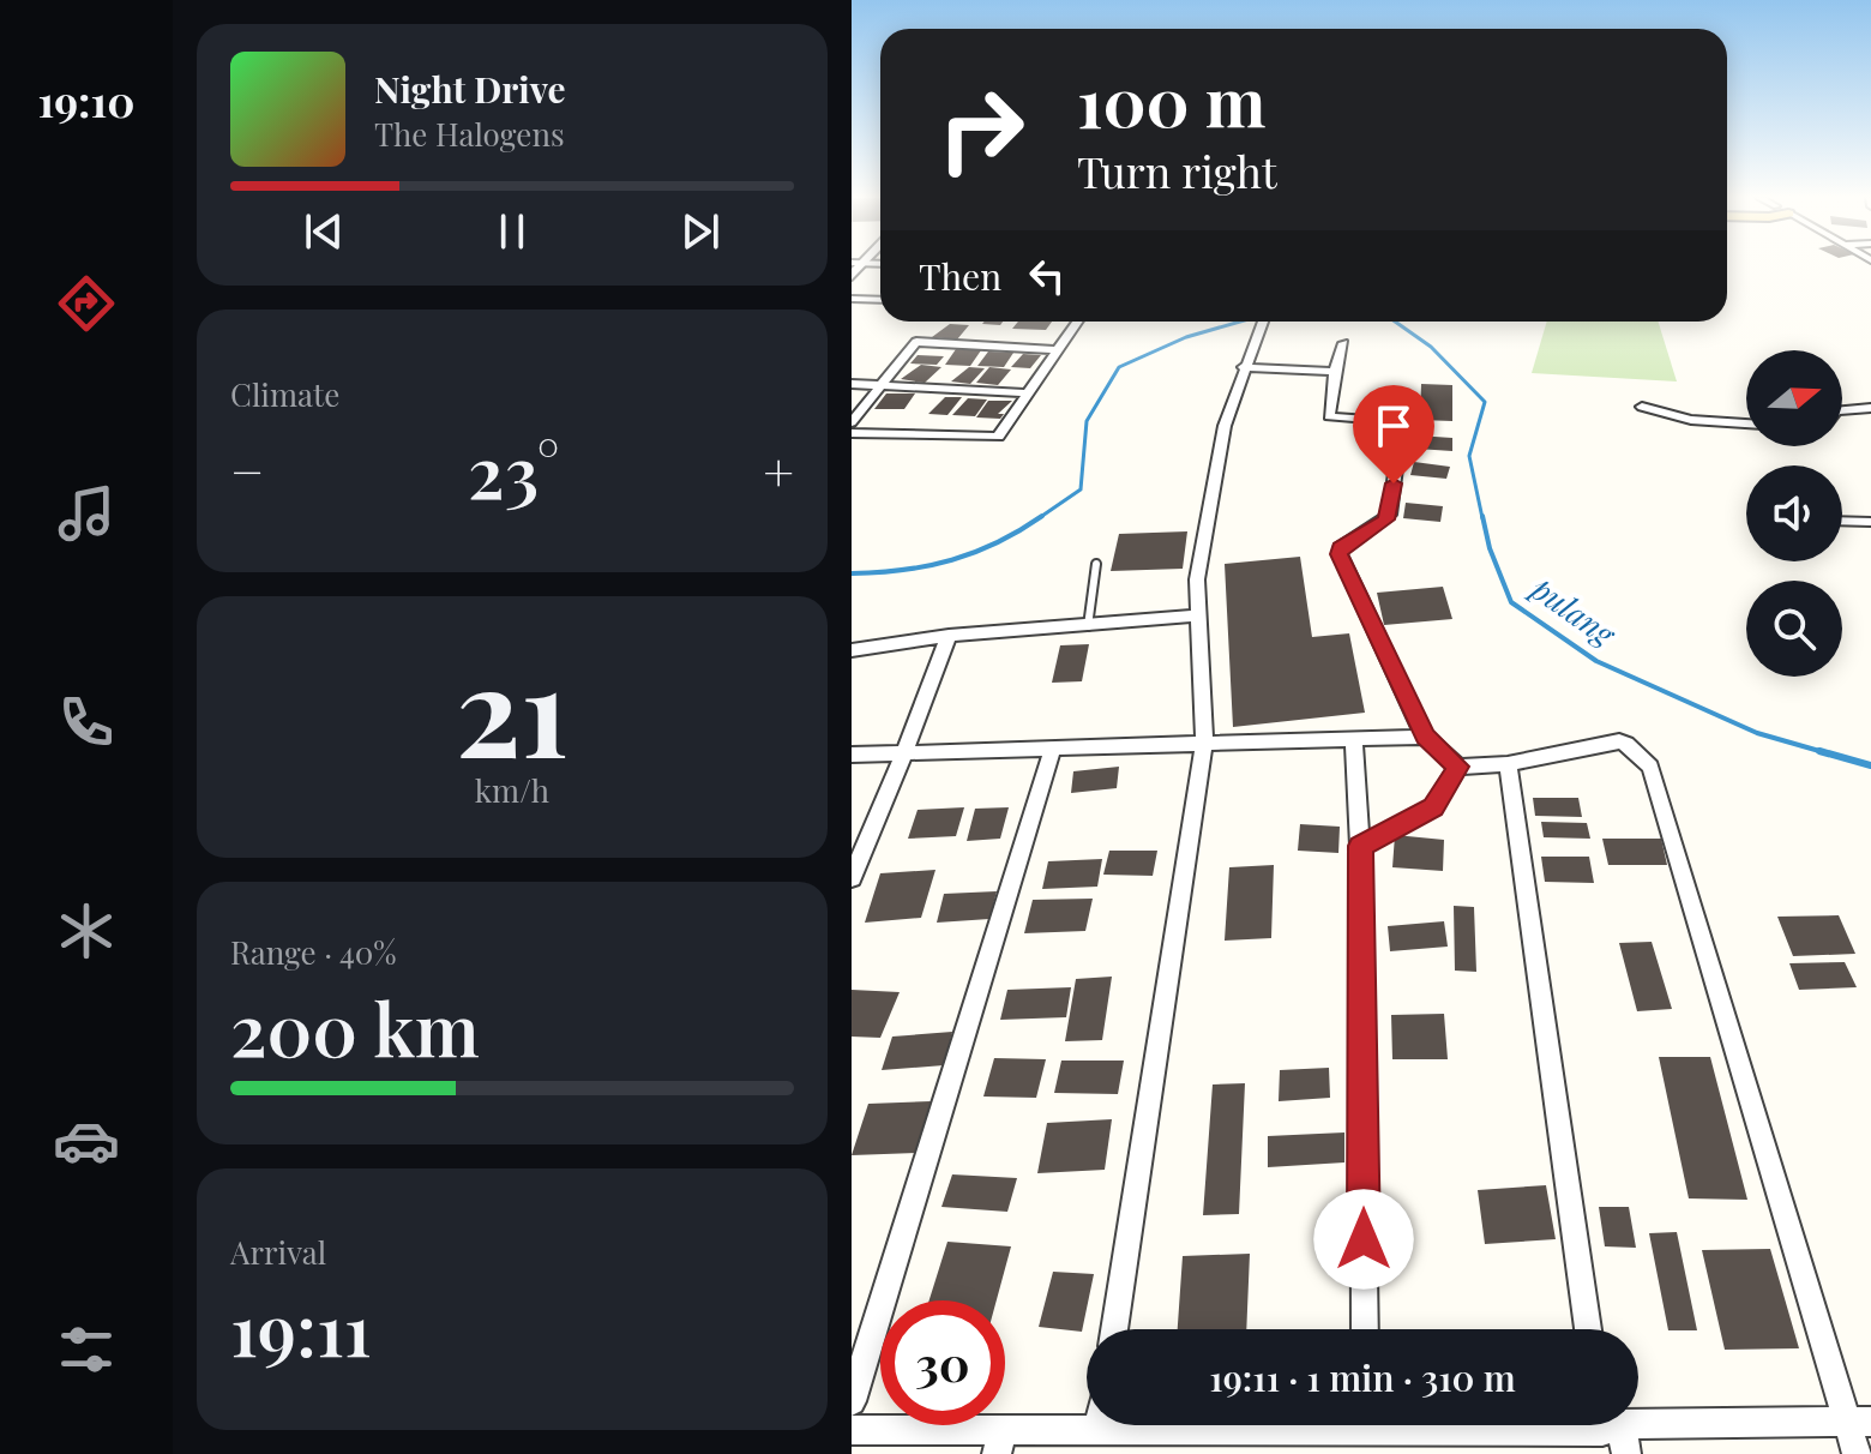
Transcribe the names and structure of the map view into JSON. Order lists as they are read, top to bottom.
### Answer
{
  "water": ["pulang"],
  "north": "right",
  "page": {
    "tabs": "19:10",
    "turn": ["100 m", "Turn right"],
    "song": ["Night Drive", "The Halogens"],
    "then": "Then",
    "tile": [
      "Climate",
      ["21", "km/h"],
      ["Range · 40%", "200 km"],
      ["Arrival", "19:11"]
    ],
    "heat": ["−", "23°", "+"],
    "limit": "30",
    "trip": "19:11 · 1 min · 310 m"
  }
}
